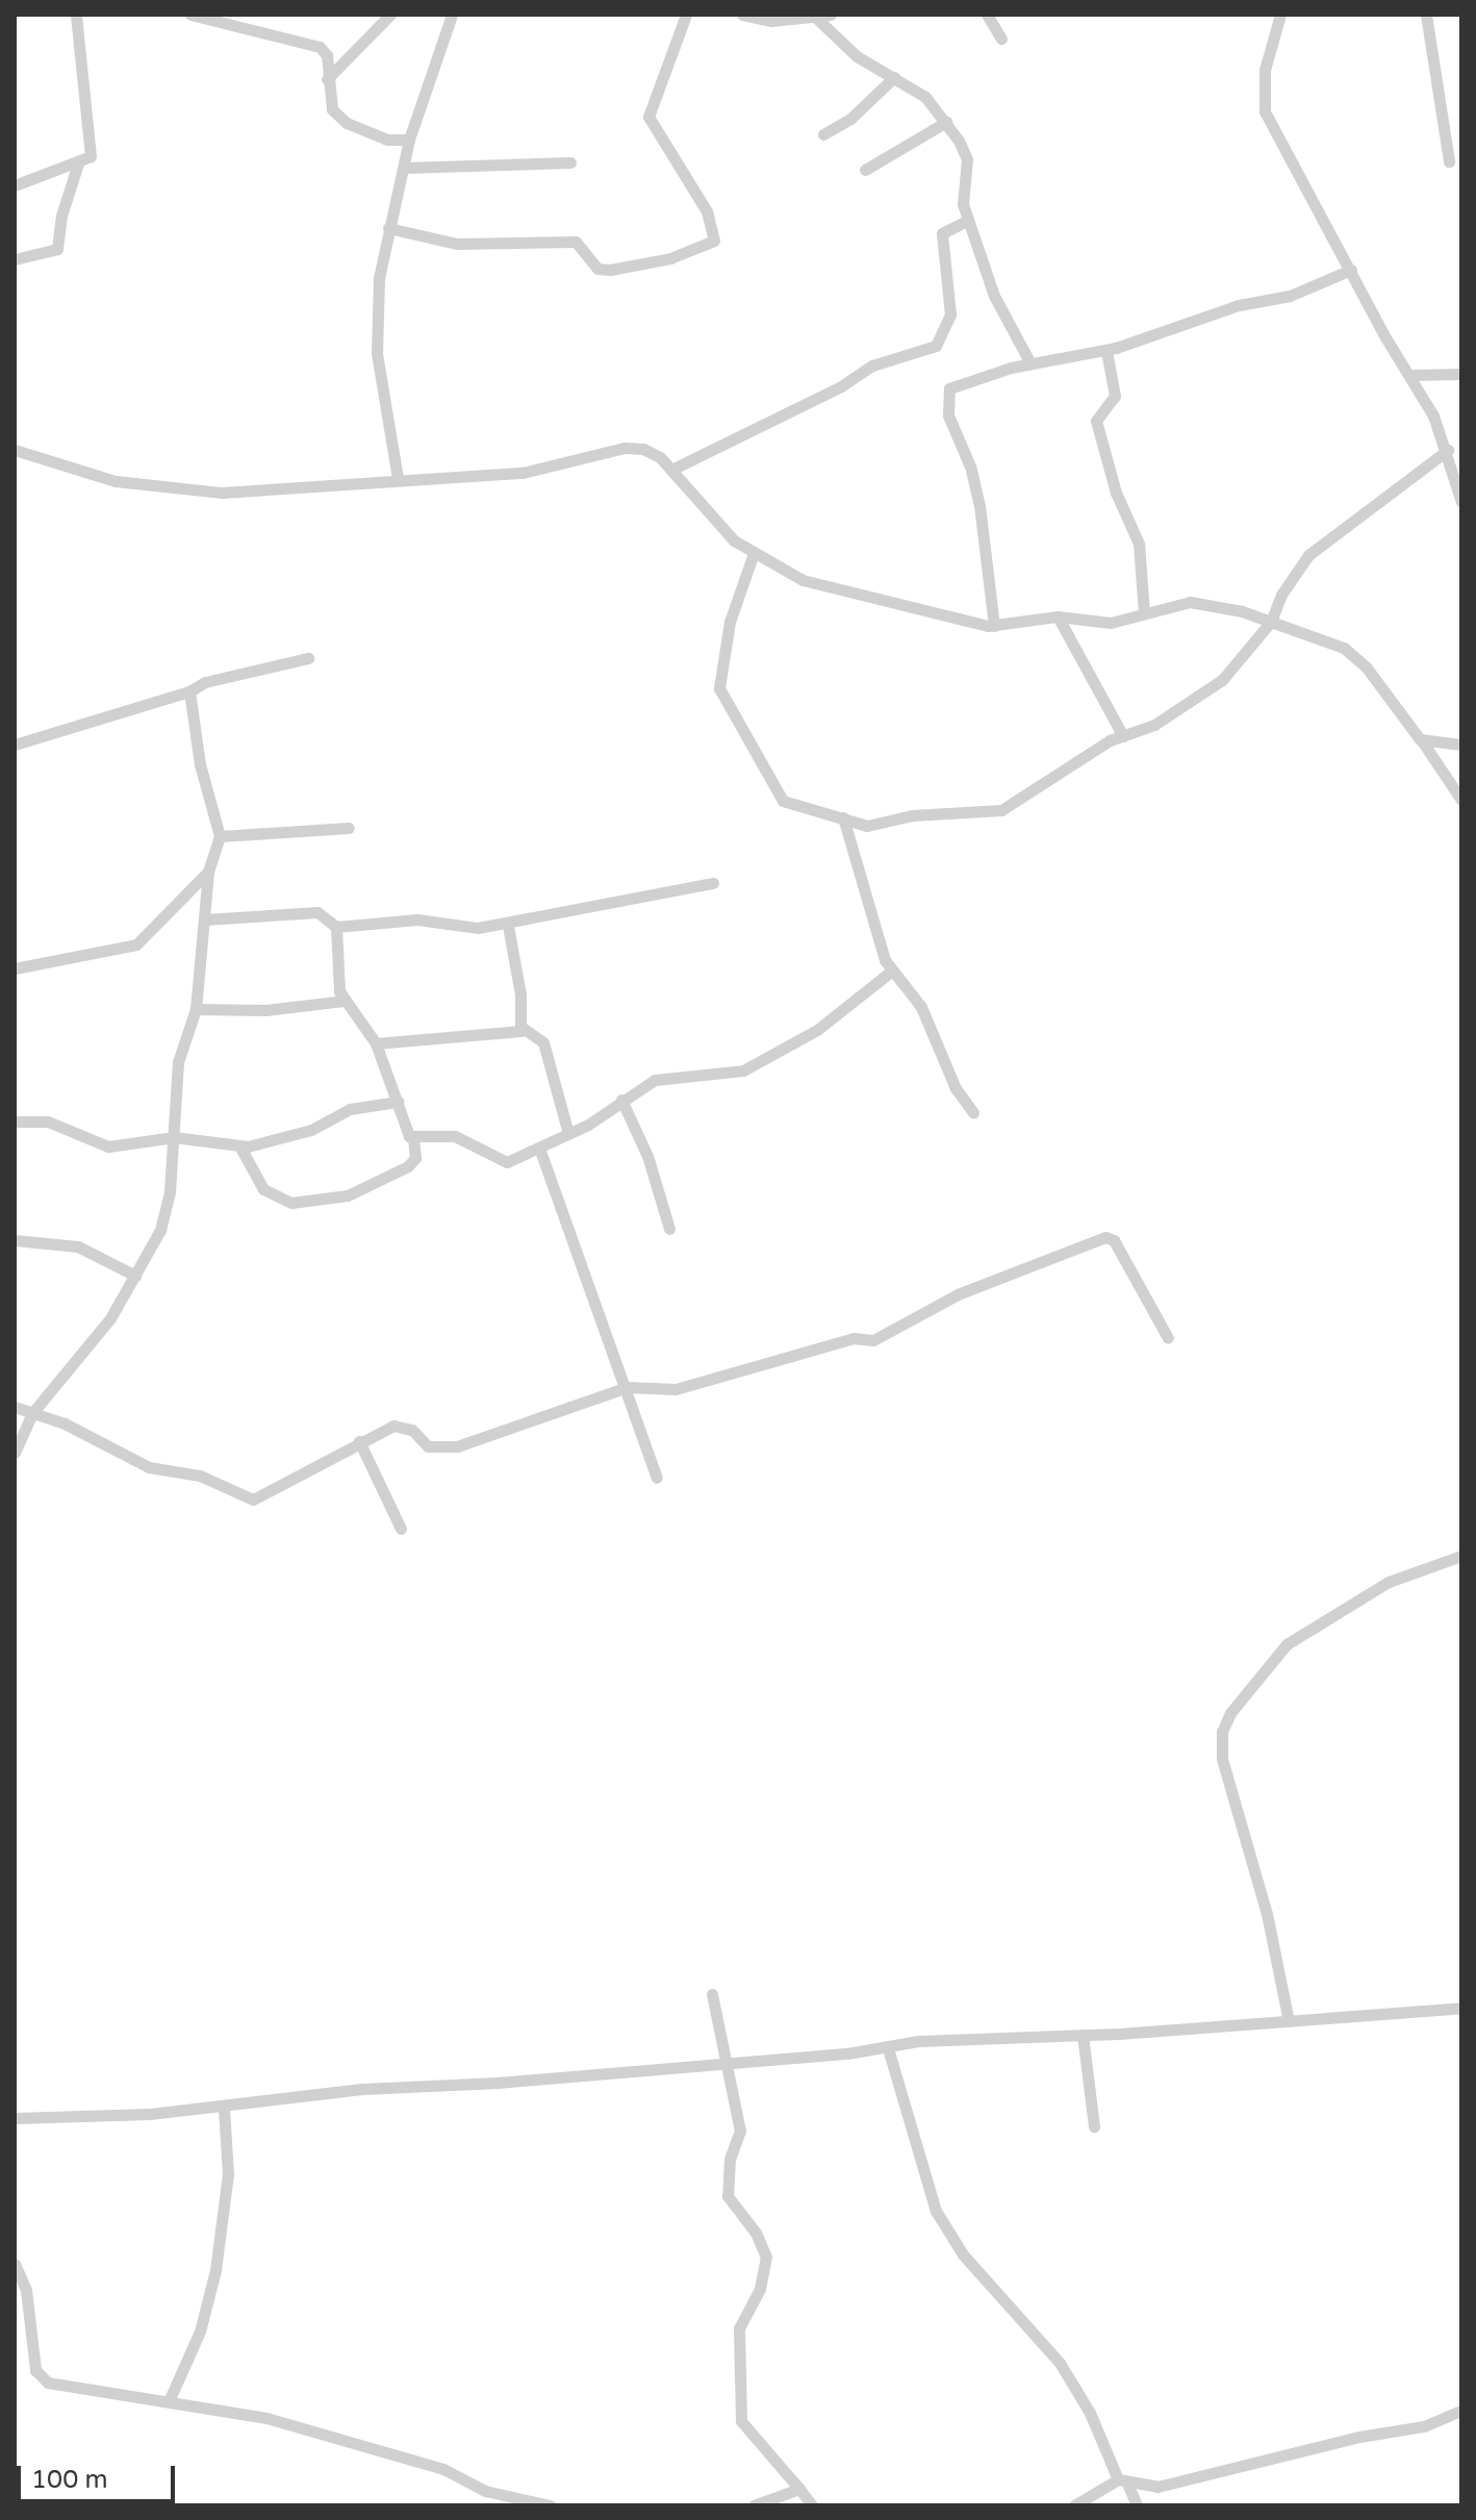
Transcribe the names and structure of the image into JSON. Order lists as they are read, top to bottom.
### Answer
{
  "scale_bar": "100 m"
}
